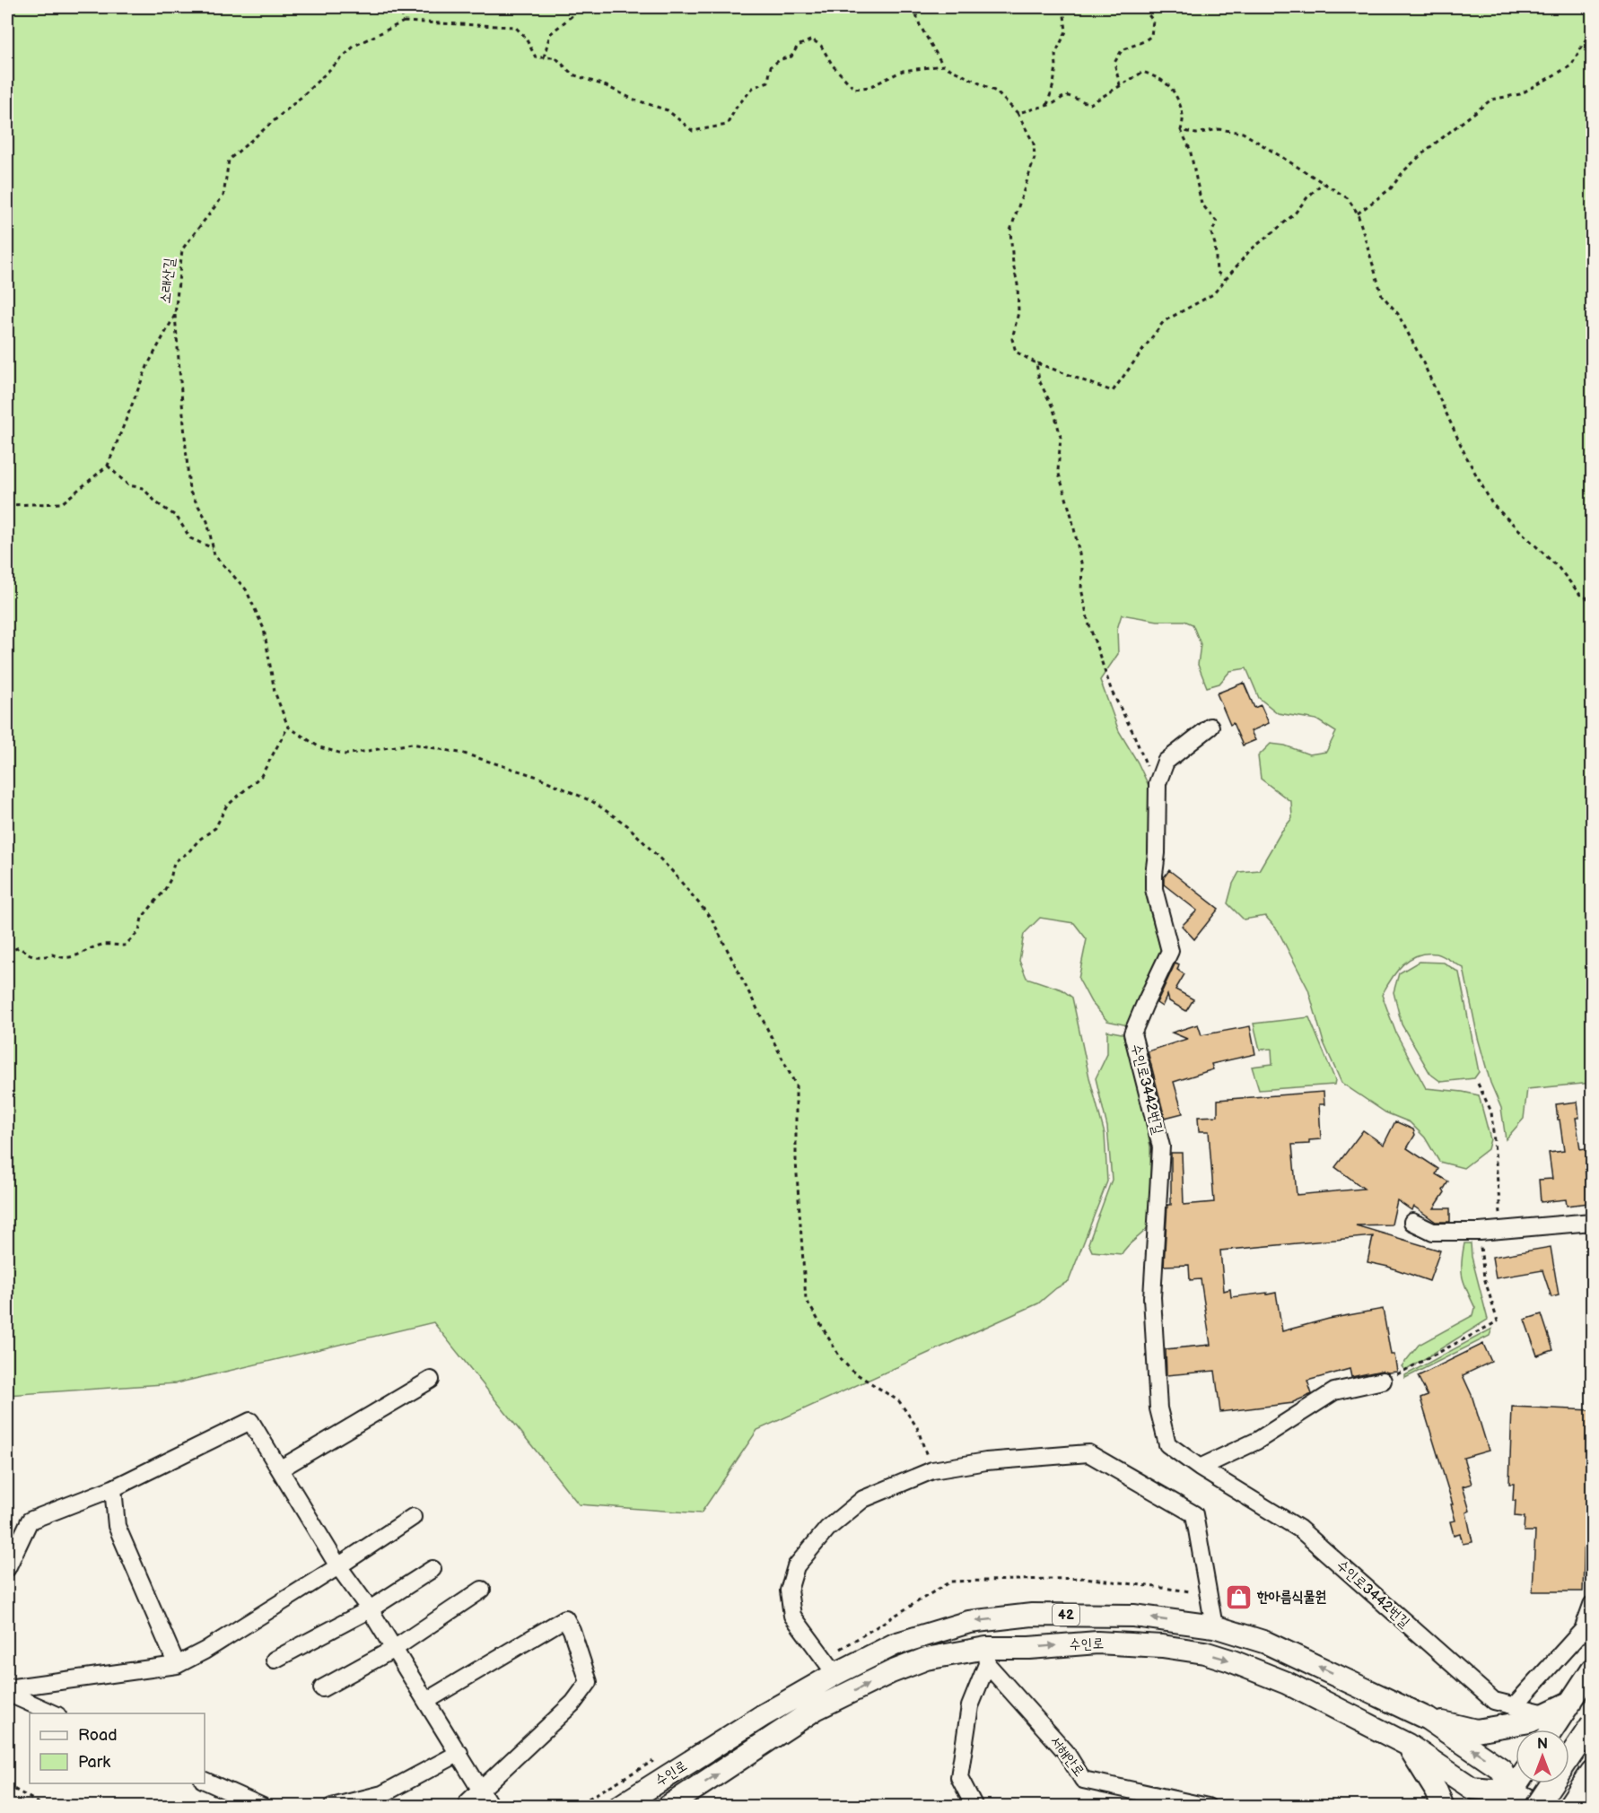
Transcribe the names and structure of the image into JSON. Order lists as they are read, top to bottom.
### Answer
{
  "streets": {
    "main road": ["42", "수인로"],
    "street": ["수인로3442번길", "서해안로"],
    "path": ["소래산길"]
  },
  "crossings": [
    ["수인로", "서해안로"]
  ],
  "places": {
    "shop": ["한아름식물원"]
  },
  "legend": ["Road", "Park"],
  "north": "top"
}
